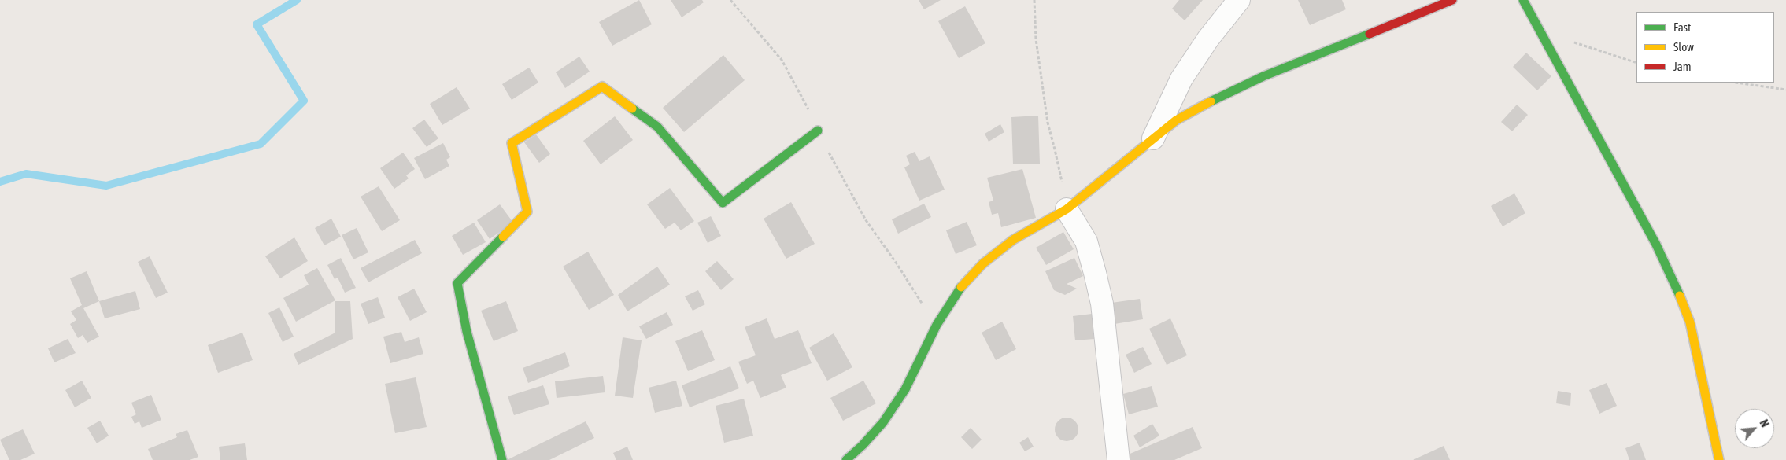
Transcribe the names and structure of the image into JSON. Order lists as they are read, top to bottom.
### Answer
{
  "legend": ["Fast", "Slow", "Jam"],
  "north": "top right"
}
